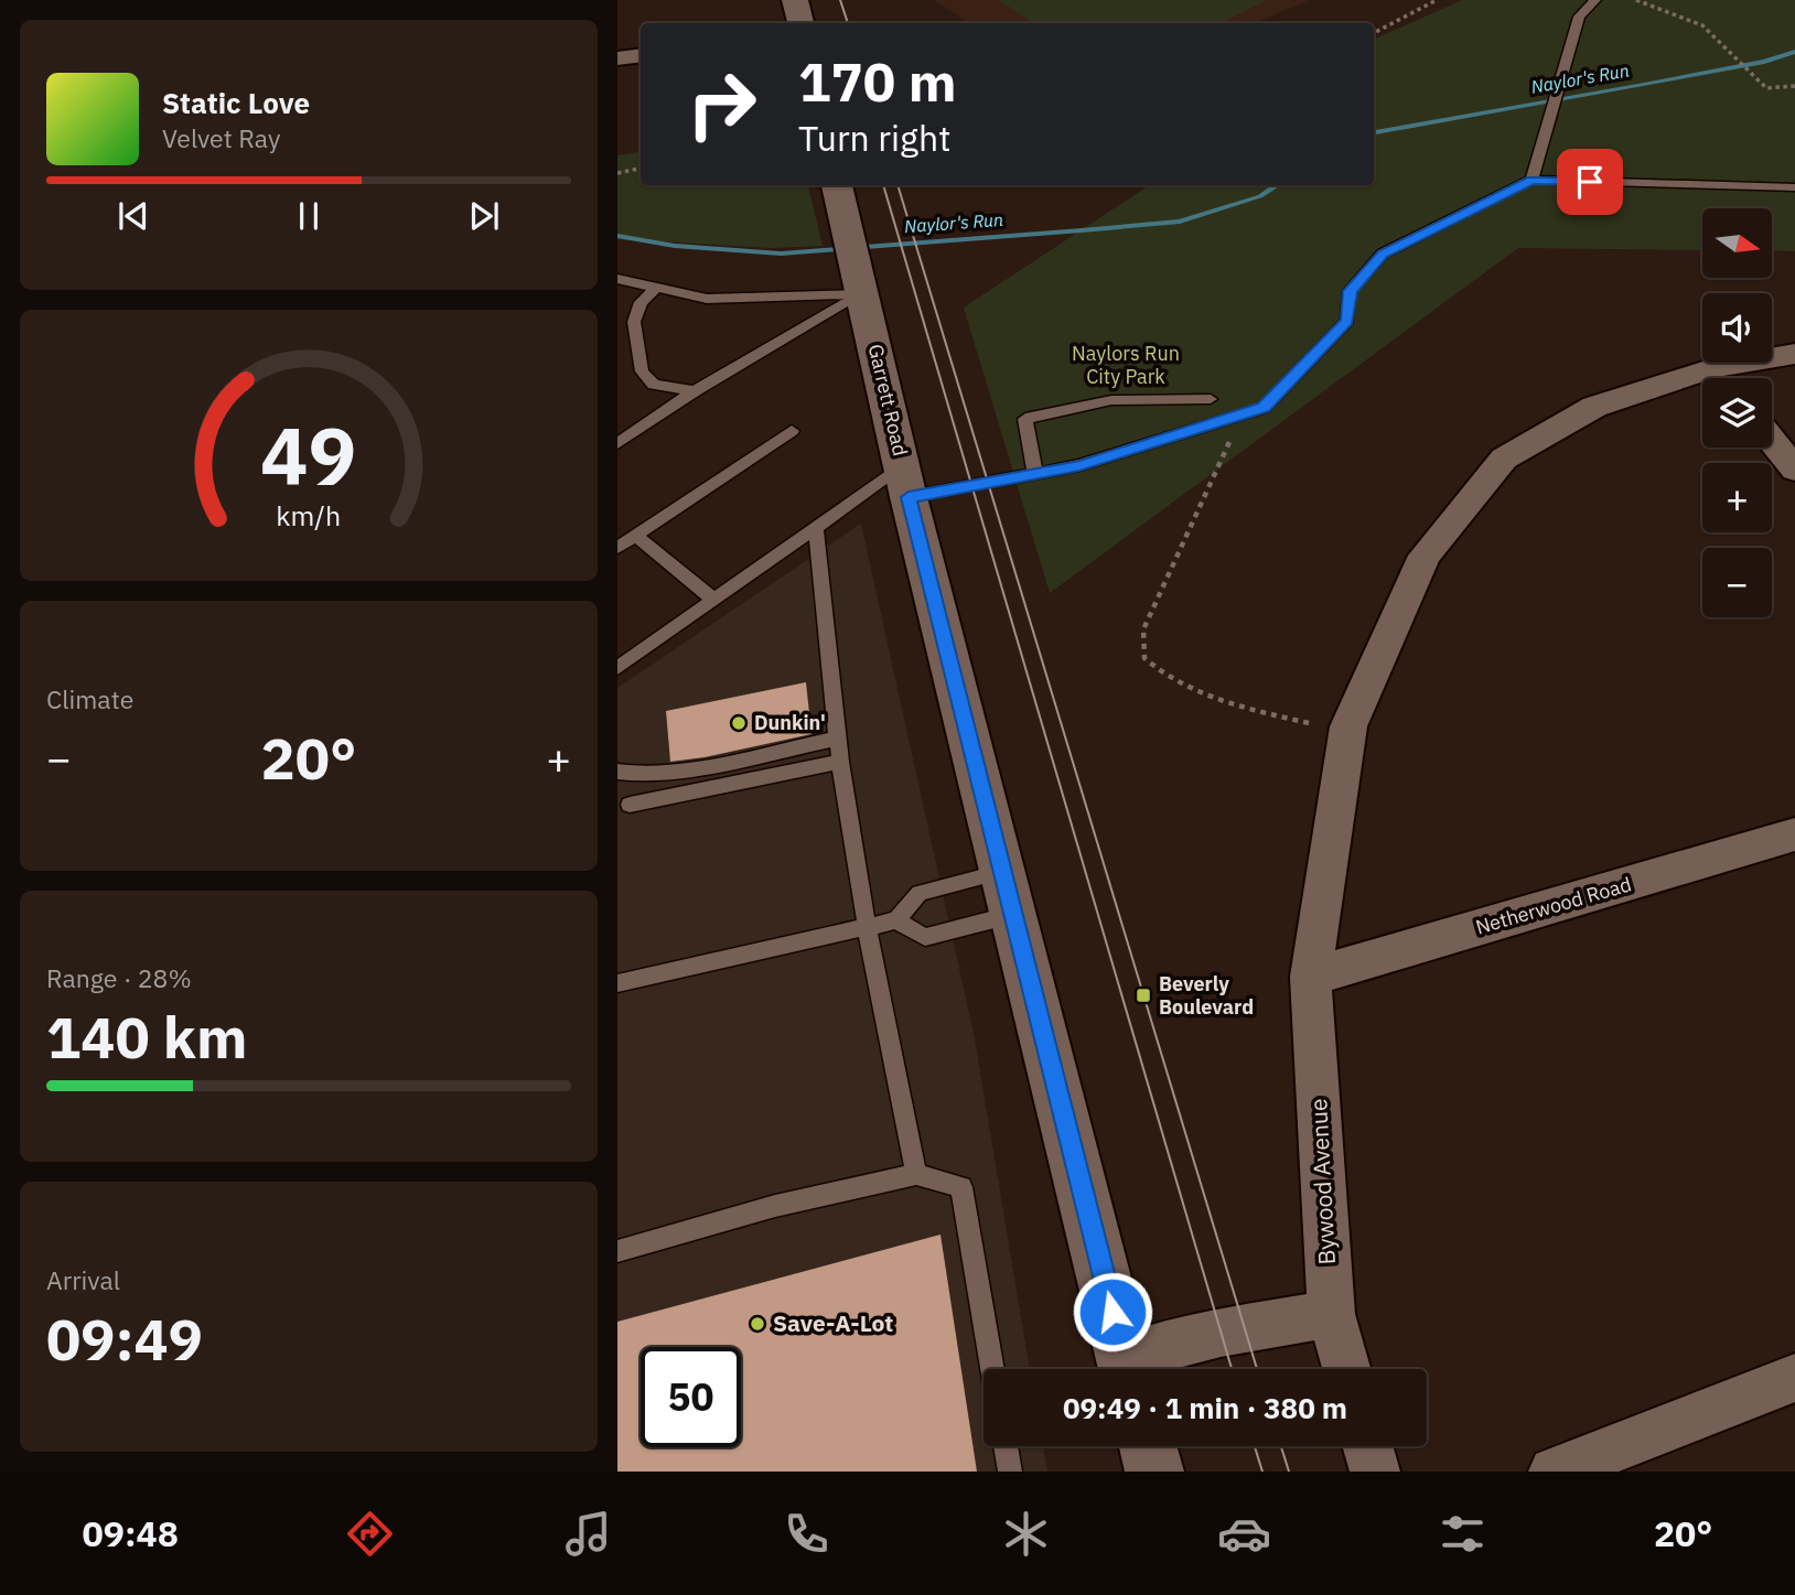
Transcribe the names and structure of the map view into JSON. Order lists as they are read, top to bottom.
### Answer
{
  "streets": {
    "main road": ["Garrett Road"],
    "street": ["Netherwood Road", "Bywood Avenue"]
  },
  "crossings": [
    ["Netherwood Road", "Bywood Avenue"]
  ],
  "water": ["Naylor's Run"],
  "parks": ["Naylors Run City Park"],
  "places": {
    "other": ["Dunkin'", "Save-A-Lot"],
    "transit": ["Beverly Boulevard"]
  },
  "north": "right",
  "page": {
    "turn": ["170 m", "Turn right"],
    "song": ["Static Love", "Velvet Ray"],
    "map_buttons": ["+", "−"],
    "tile": [
      "Climate",
      ["Range · 28%", "140 km"],
      ["Arrival", "09:49"]
    ],
    "heat": ["−", "20°", "+"],
    "limit": "50",
    "trip": "09:49 · 1 min · 380 m",
    "tabs": ["09:48", "20°"],
    "gauge": ["49", "km/h"]
  }
}
